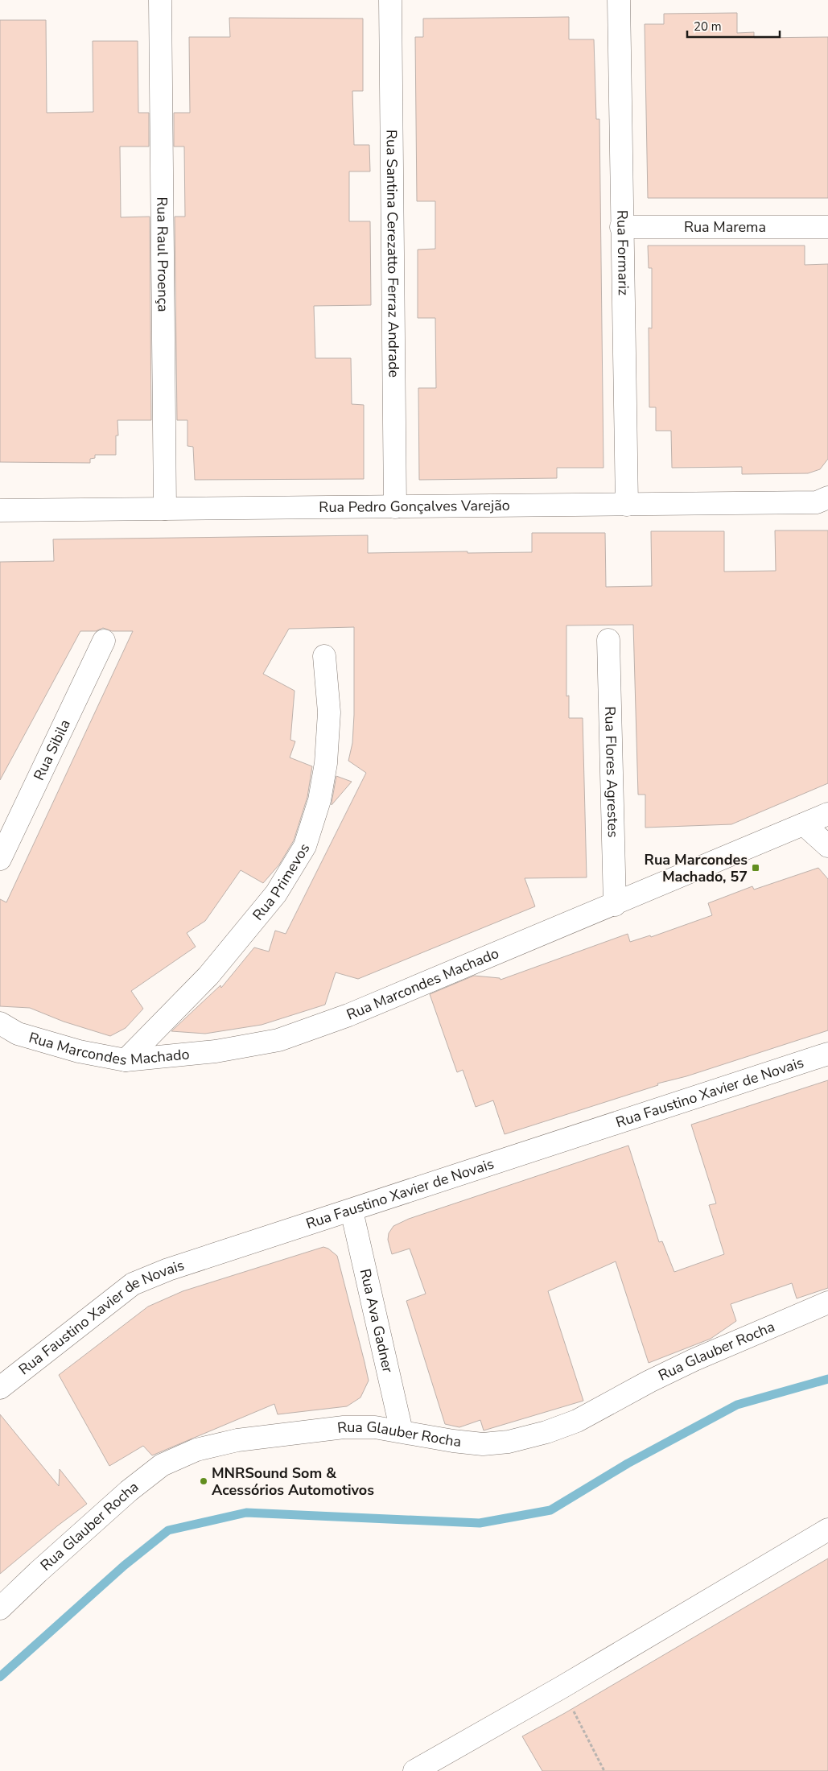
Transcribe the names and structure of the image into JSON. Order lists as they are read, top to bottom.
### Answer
{
  "streets": {
    "street": [
      "Rua Marema",
      "Rua Formariz",
      "Rua Santina Cerezatto Ferraz Andrade",
      "Rua Raul Proença",
      "Rua Pedro Gonçalves Varejão",
      "Rua Sibila",
      "Rua Flores Agrestes",
      "Rua Primevos",
      "Rua Marcondes Machado",
      "Rua Faustino Xavier de Novais",
      "Rua Ava Gadner",
      "Rua Glauber Rocha"
    ]
  },
  "crossings": [
    ["Rua Marema", "Rua Formariz"],
    ["Rua Formariz", "Rua Pedro Gonçalves Varejão"],
    ["Rua Santina Cerezatto Ferraz Andrade", "Rua Pedro Gonçalves Varejão"],
    ["Rua Raul Proença", "Rua Pedro Gonçalves Varejão"],
    ["Rua Flores Agrestes", "Rua Marcondes Machado"],
    ["Rua Primevos", "Rua Marcondes Machado"],
    ["Rua Faustino Xavier de Novais", "Rua Ava Gadner"],
    ["Rua Ava Gadner", "Rua Glauber Rocha"]
  ],
  "places": {
    "transit": ["Rua Marcondes Machado, 57"],
    "other": ["MNRSound Som & Acessórios Automotivos"]
  },
  "scale_bar": "20 m"
}
